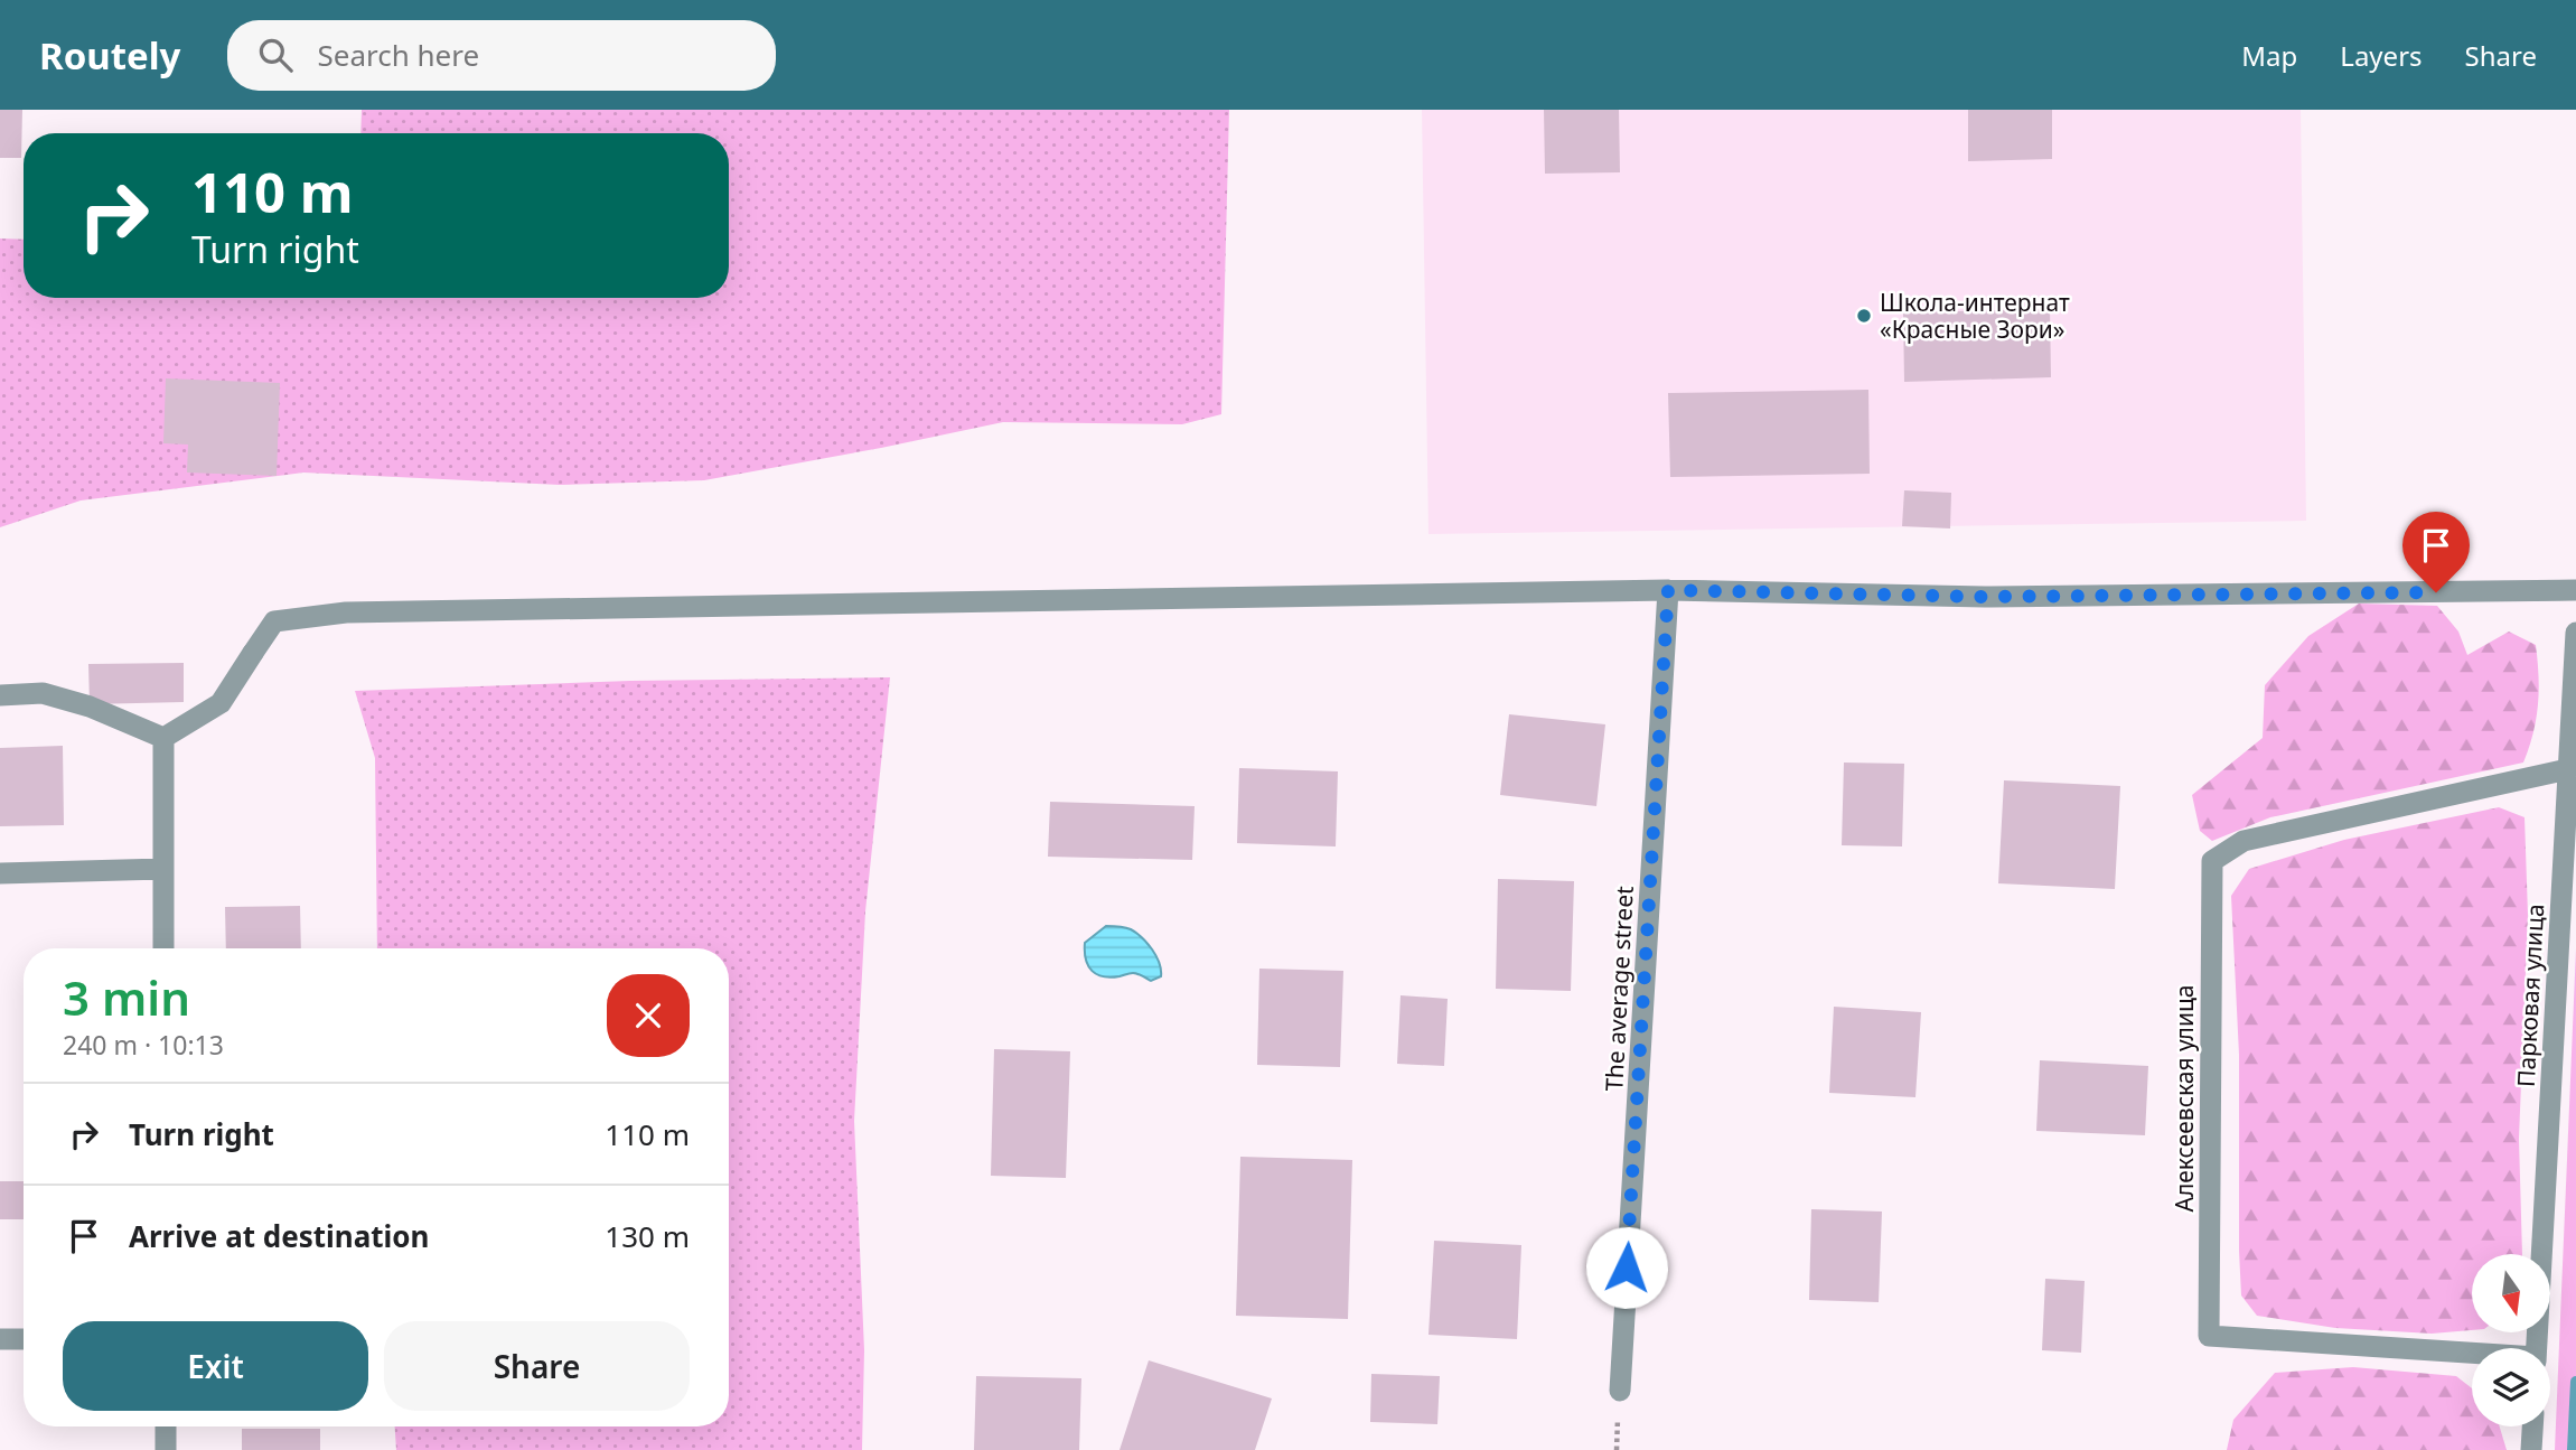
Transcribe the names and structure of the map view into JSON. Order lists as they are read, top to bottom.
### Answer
{
  "streets": {
    "street": ["The average street", "Парковая улица", "Алексеевская улица"]
  },
  "crossings": [
    ["Парковая улица", "Алексеевская улица"]
  ],
  "places": ["Школа-интернат «Красные Зори»"],
  "north": "bottom",
  "page": {
    "header": "Routely",
    "search": "Search here",
    "nav": ["Map", "Layers", "Share"],
    "turn": ["110 m", "Turn right"],
    "heading": ["3 min", "240 m · 10:13"],
    "list": [
      {
        "name": "Turn right",
        "value": "110 m"
      },
      {
        "name": "Arrive at destination",
        "value": "130 m"
      }
    ],
    "buttons": ["Exit", "Share"]
  }
}
